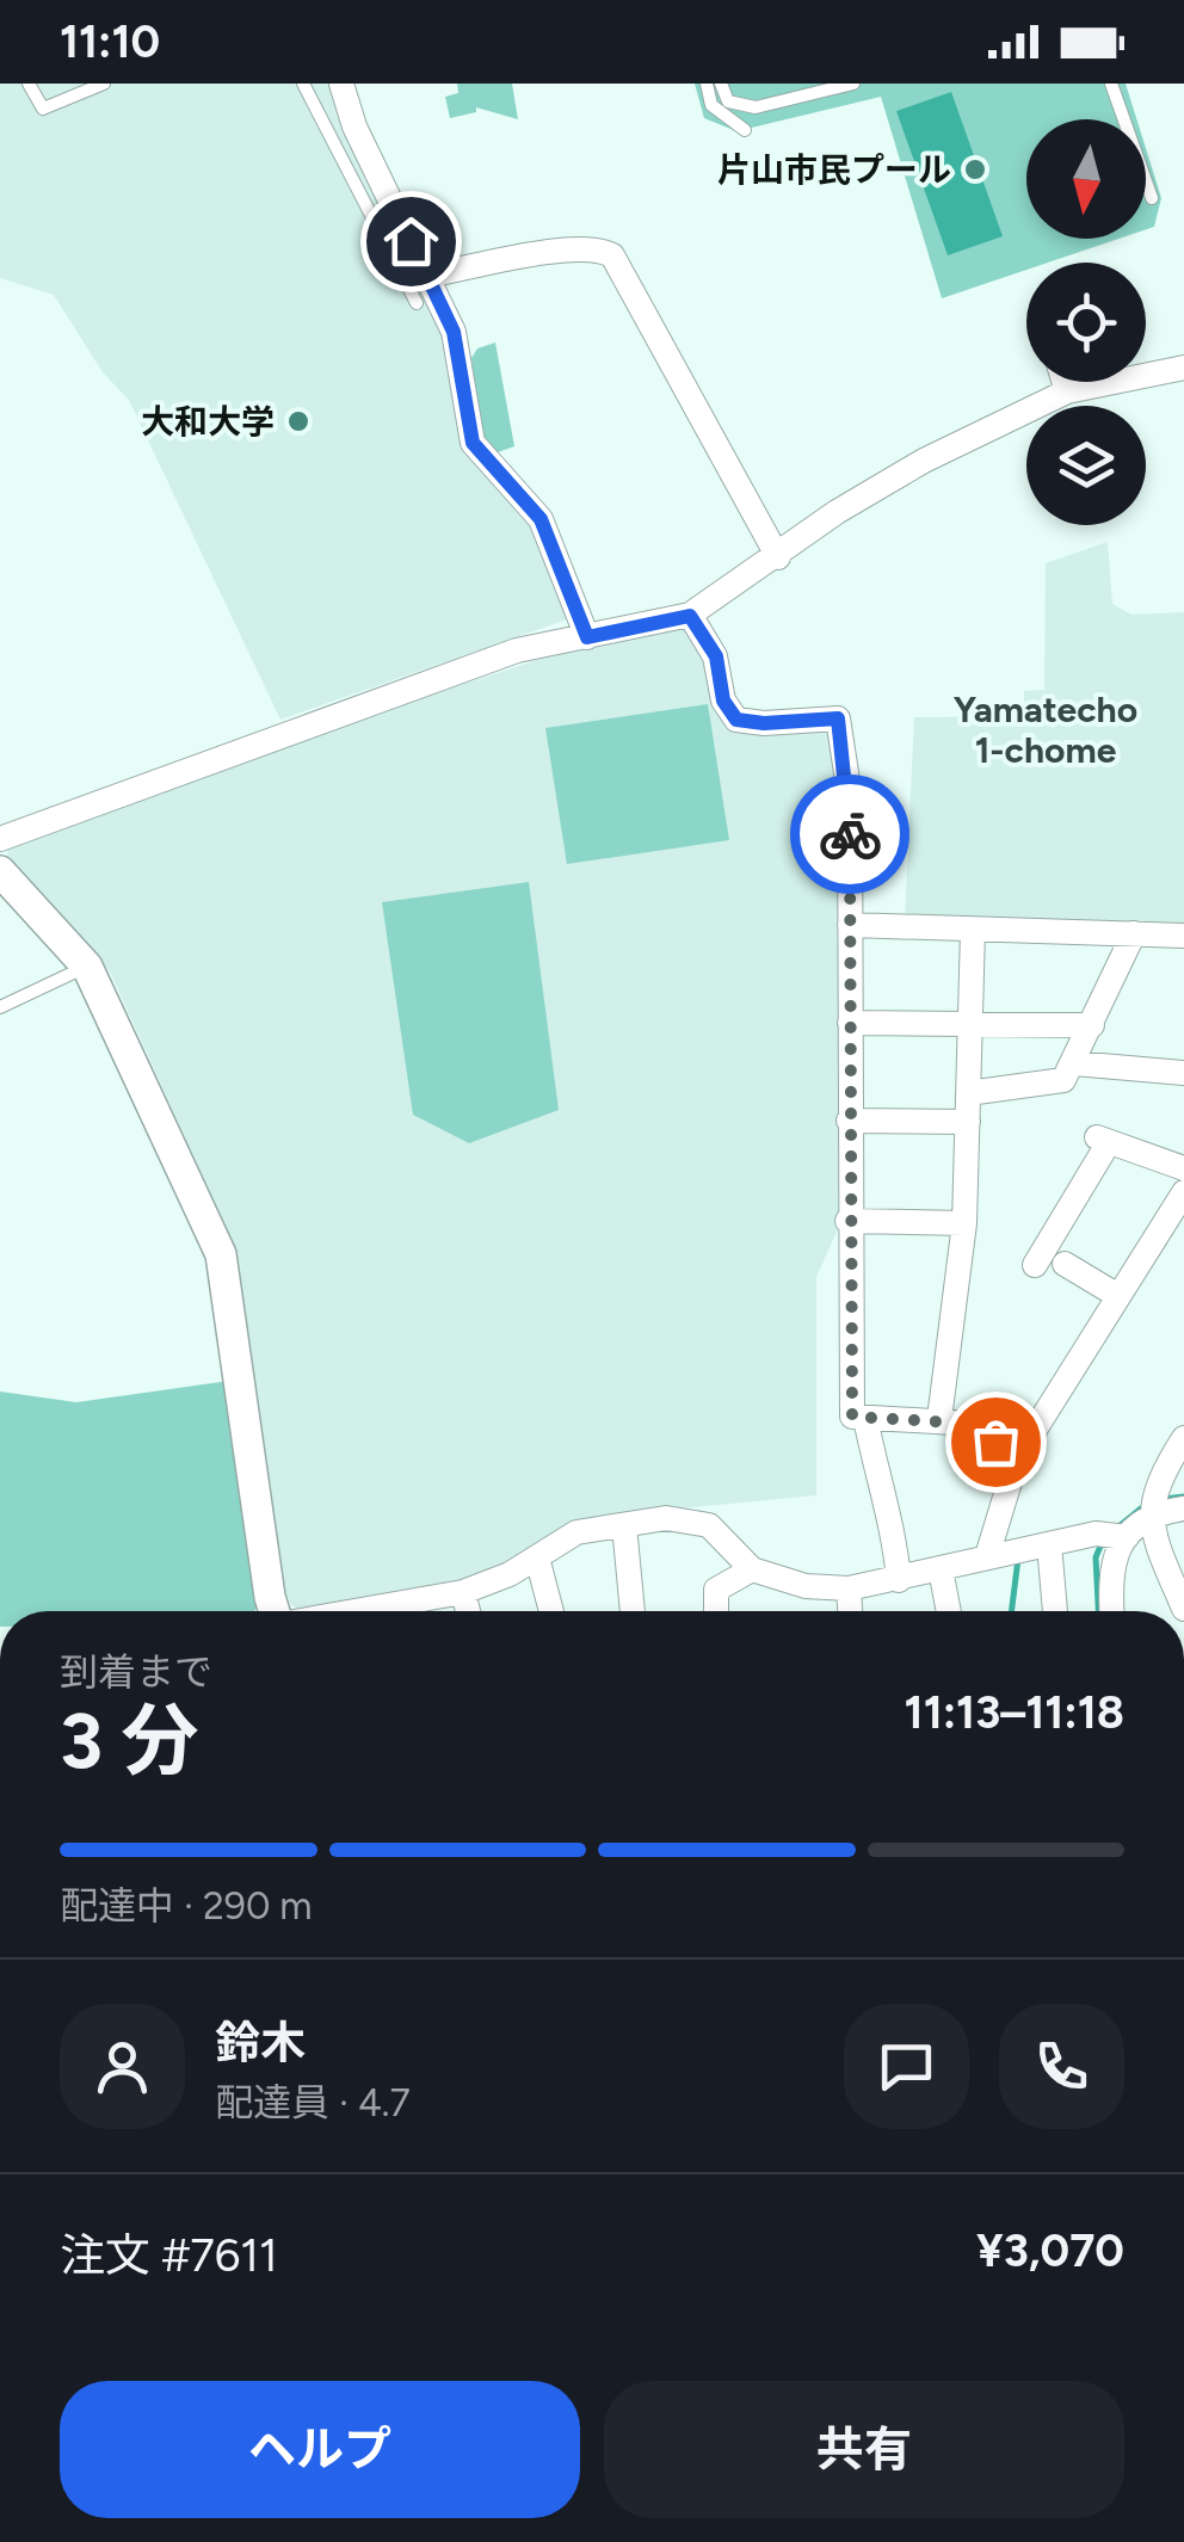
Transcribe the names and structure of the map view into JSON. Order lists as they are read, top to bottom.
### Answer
{
  "districts": ["Yamatecho 1-chome"],
  "places": ["片山市民プール", "大和大学"],
  "north": "bottom",
  "page": {
    "status": "11:10",
    "heading": ["3 分", "到着まで", "11:13–11:18"],
    "panel": [
      "鈴木",
      "配達員 · 4.7",
      "注文 #7611",
      "¥3,070"
    ],
    "bar": "配達中 · 290 m",
    "buttons": ["ヘルプ", "共有"]
  }
}
